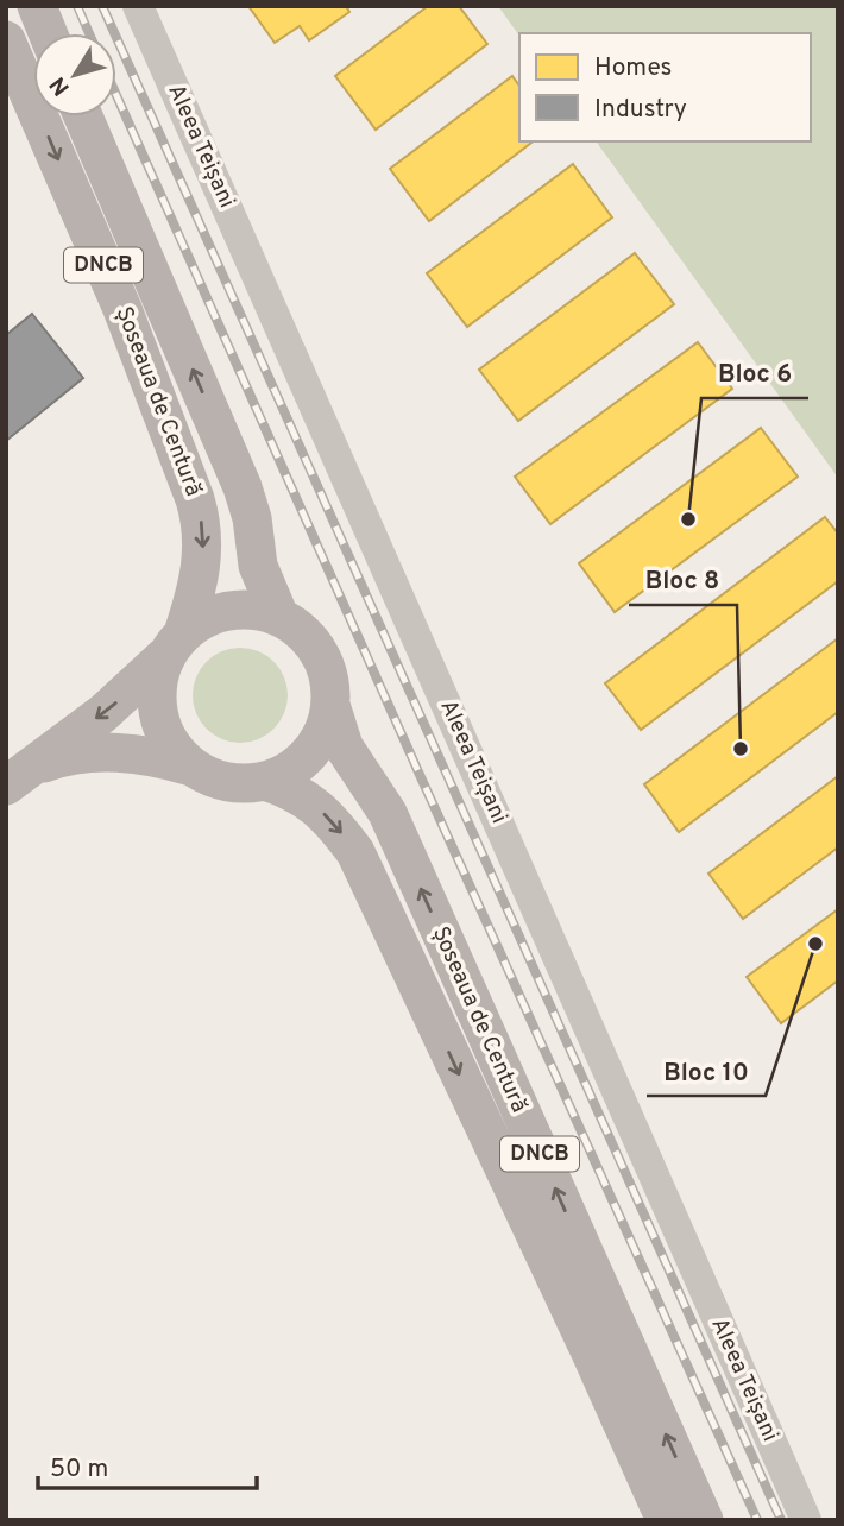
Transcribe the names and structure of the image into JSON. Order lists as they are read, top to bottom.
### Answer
{
  "streets": {
    "main road": ["DNCB", "Șoseaua de Centură"],
    "street": ["Aleea Teișani"]
  },
  "crossings": [
    ["DNCB", "Șoseaua de Centură"]
  ],
  "places": ["Bloc 6", "Bloc 8", "Bloc 10"],
  "legend": ["Homes", "Industry"],
  "scale_bar": "50 m",
  "north": "bottom left"
}
